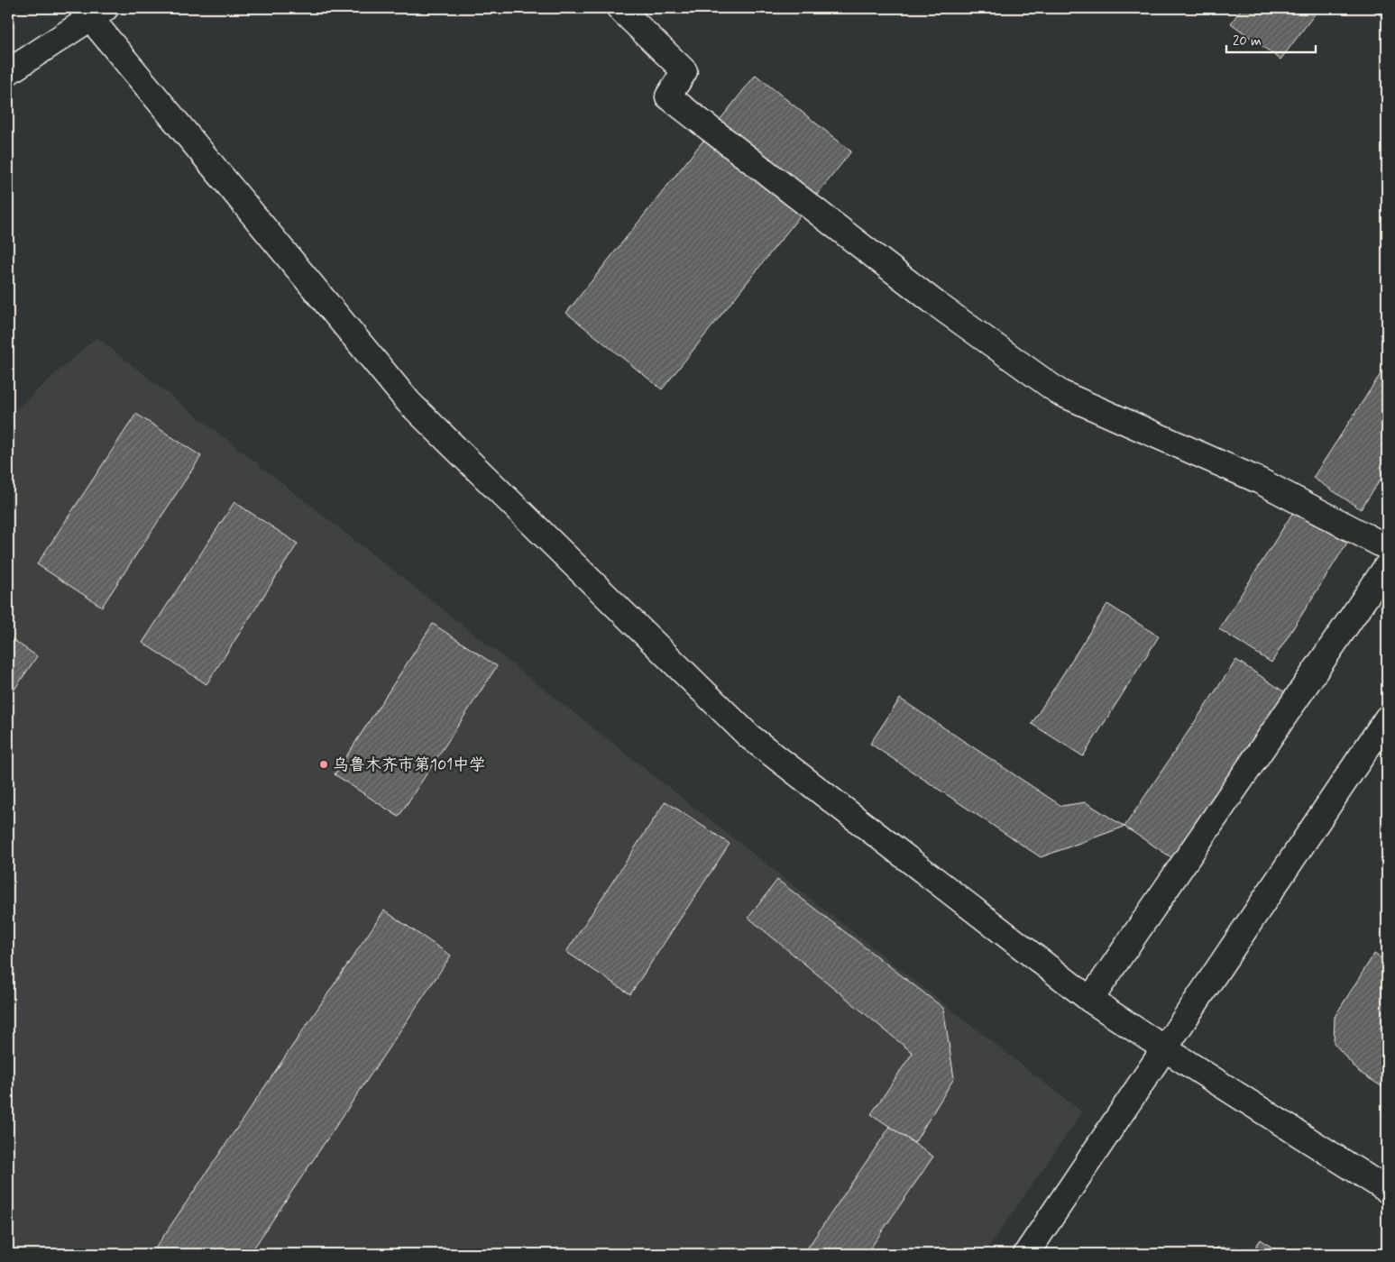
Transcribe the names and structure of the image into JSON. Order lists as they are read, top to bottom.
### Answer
{
  "places": ["乌鲁木齐市第101中学"],
  "scale_bar": "20 m"
}
